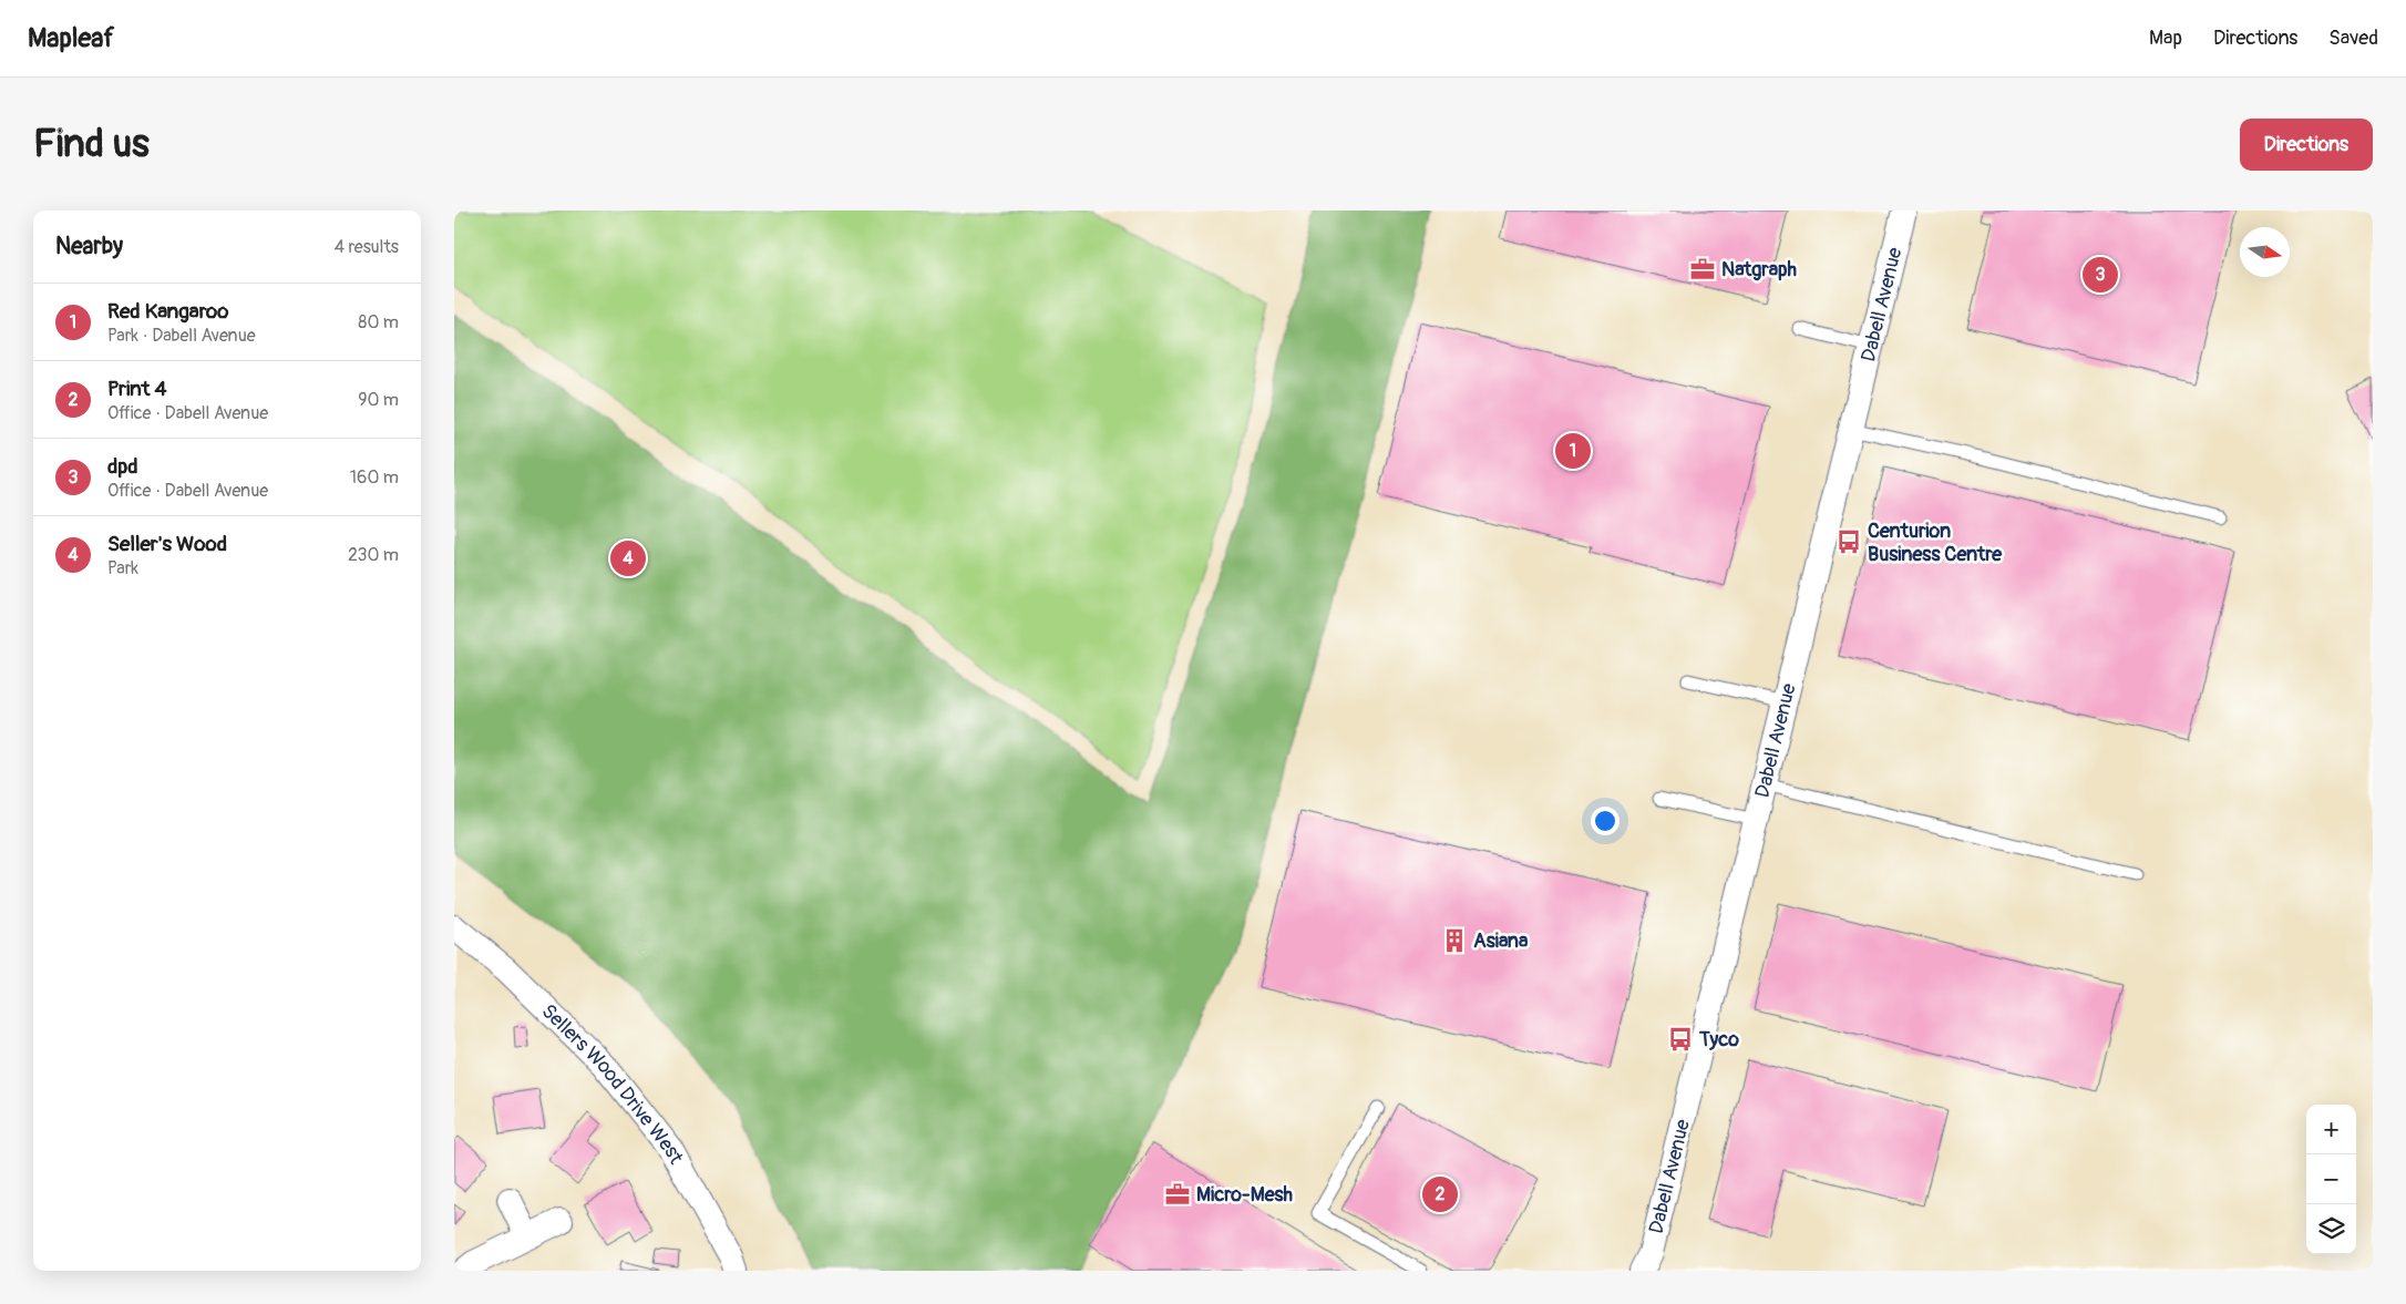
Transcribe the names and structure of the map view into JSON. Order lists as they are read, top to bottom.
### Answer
{
  "streets": {
    "street": ["Dabell Avenue", "Sellers Wood Drive West"]
  },
  "places": {
    "office": ["Natgraph", "Micro-Mesh"],
    "bus stop": ["Centurion Business Centre", "Tyco"],
    "building": ["Asiana"]
  },
  "north": "right",
  "page": {
    "header": "Mapleaf",
    "nav": ["Map", "Directions", "Saved"],
    "buttons": "Directions",
    "title": "Find us",
    "heading": ["Nearby", "4 results"],
    "pins": [
      "3",
      "1",
      "4",
      "2"
    ],
    "list": [
      {
        "mark": "1",
        "name": "Red Kangaroo",
        "note": "Park · Dabell Avenue",
        "value": "80 m"
      },
      {
        "mark": "2",
        "name": "Print 4",
        "note": "Office · Dabell Avenue",
        "value": "90 m"
      },
      {
        "mark": "3",
        "name": "dpd",
        "note": "Office · Dabell Avenue",
        "value": "160 m"
      },
      {
        "mark": "4",
        "name": "Seller's Wood",
        "note": "Park",
        "value": "230 m"
      }
    ],
    "map_buttons": ["+", "−"]
  }
}
